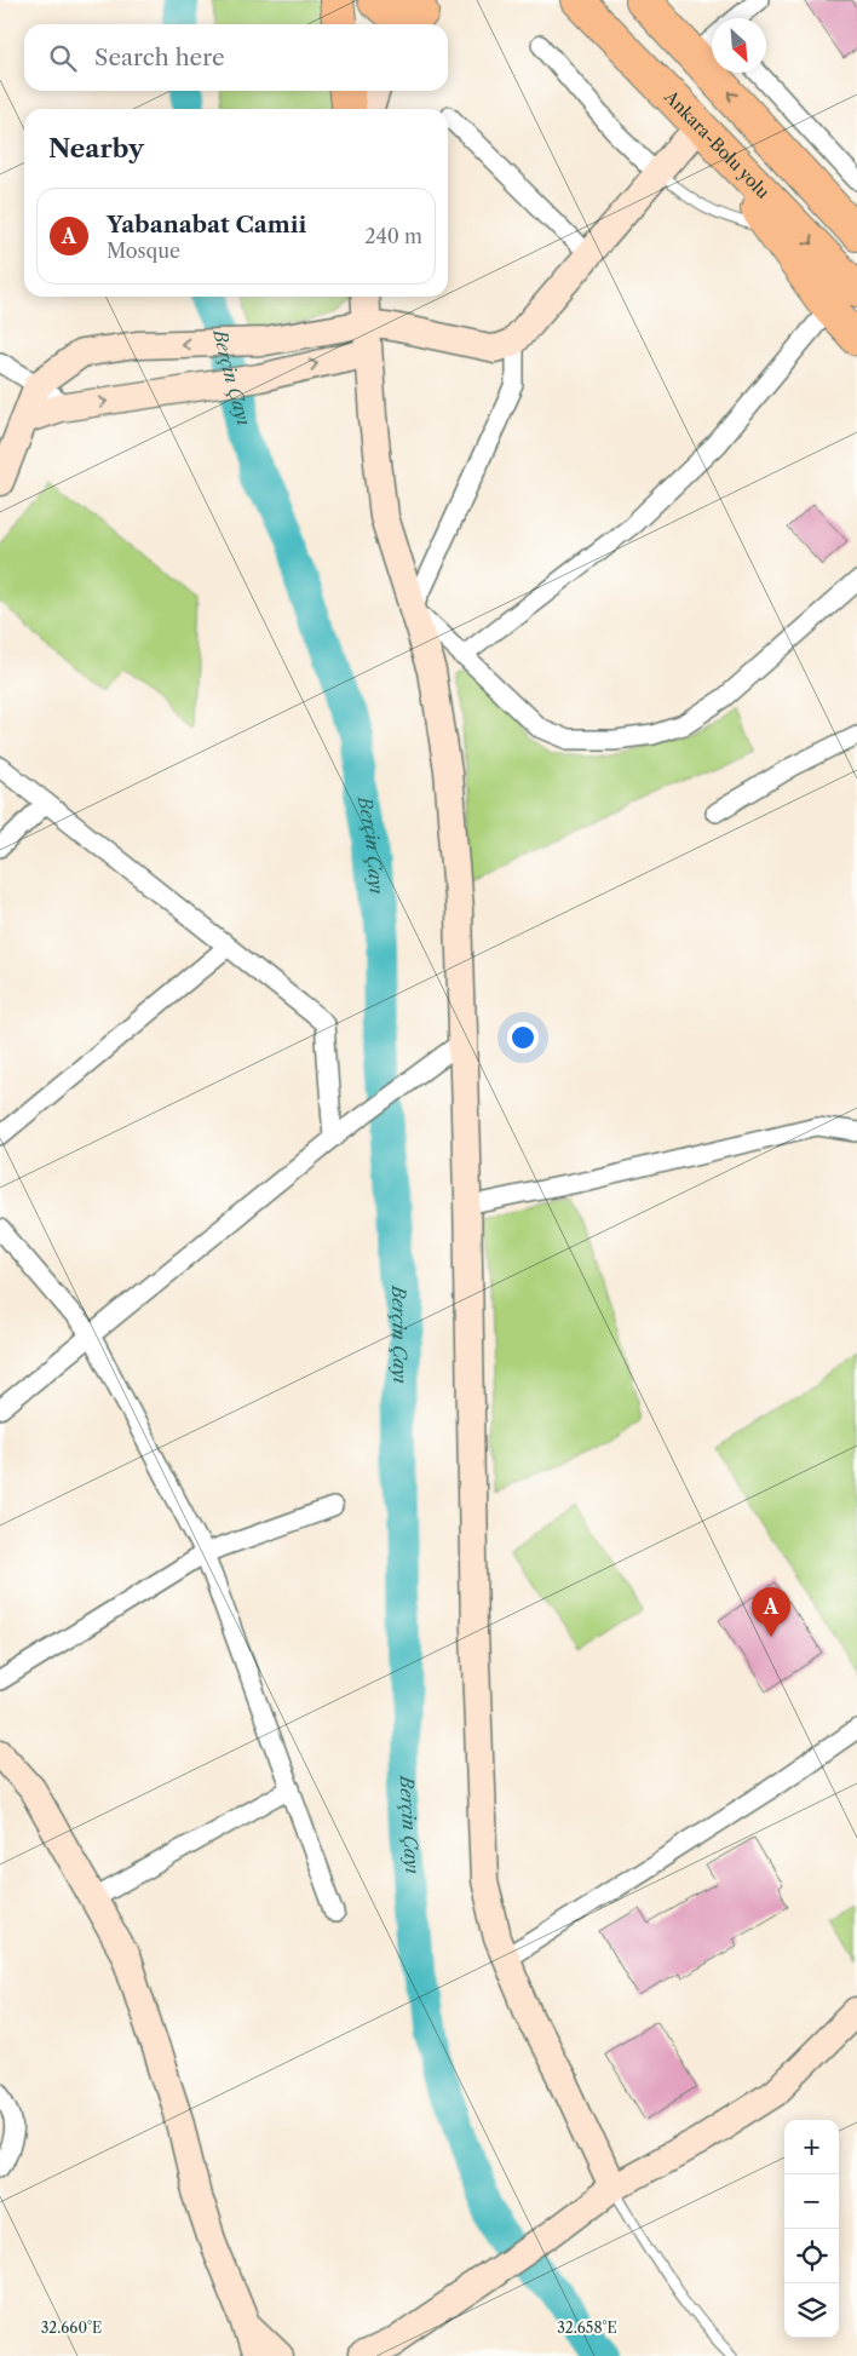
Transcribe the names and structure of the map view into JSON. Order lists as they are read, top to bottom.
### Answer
{
  "streets": {
    "highway": ["Ankara-Bolu yolu"]
  },
  "water": ["Berçin Çayı"],
  "north": "bottom right",
  "page": {
    "search": "Search here",
    "heading": "Nearby",
    "list": [
      {
        "mark": "A",
        "name": "Yabanabat Camii",
        "note": "Mosque",
        "value": "240 m"
      }
    ],
    "pins": "A",
    "map_buttons": ["+", "−"]
  },
  "coordinates": ["32.660°E", "32.658°E"]
}
